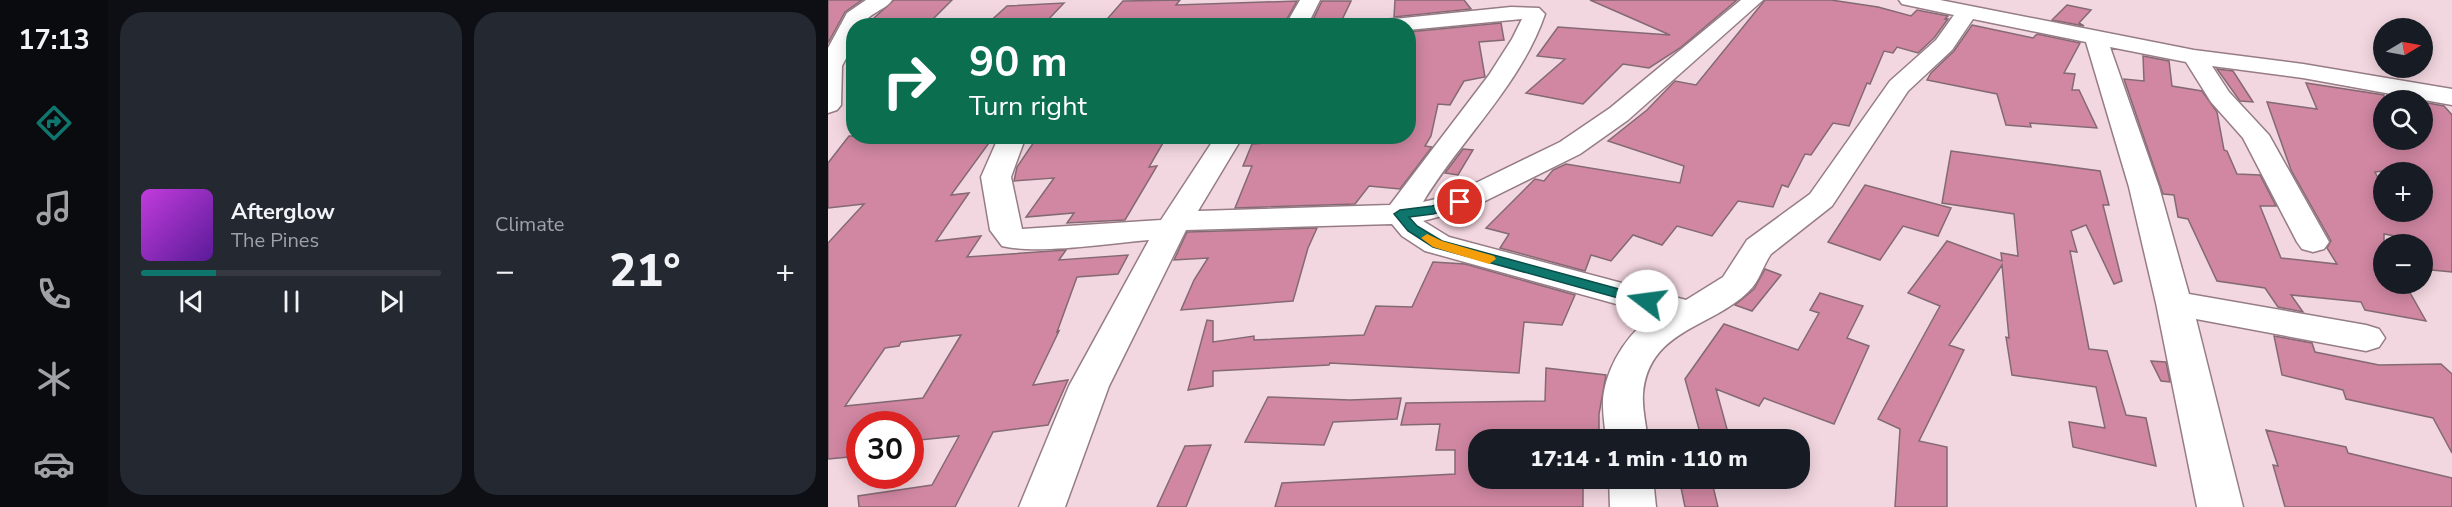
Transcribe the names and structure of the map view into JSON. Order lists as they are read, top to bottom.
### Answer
{
  "north": "right",
  "page": {
    "tabs": "17:13",
    "tile": "Climate",
    "map_buttons": ["+", "−"],
    "turn": ["90 m", "Turn right"],
    "song": ["Afterglow", "The Pines"],
    "heat": ["−", "21°", "+"],
    "limit": "30",
    "trip": "17:14 · 1 min · 110 m"
  }
}
